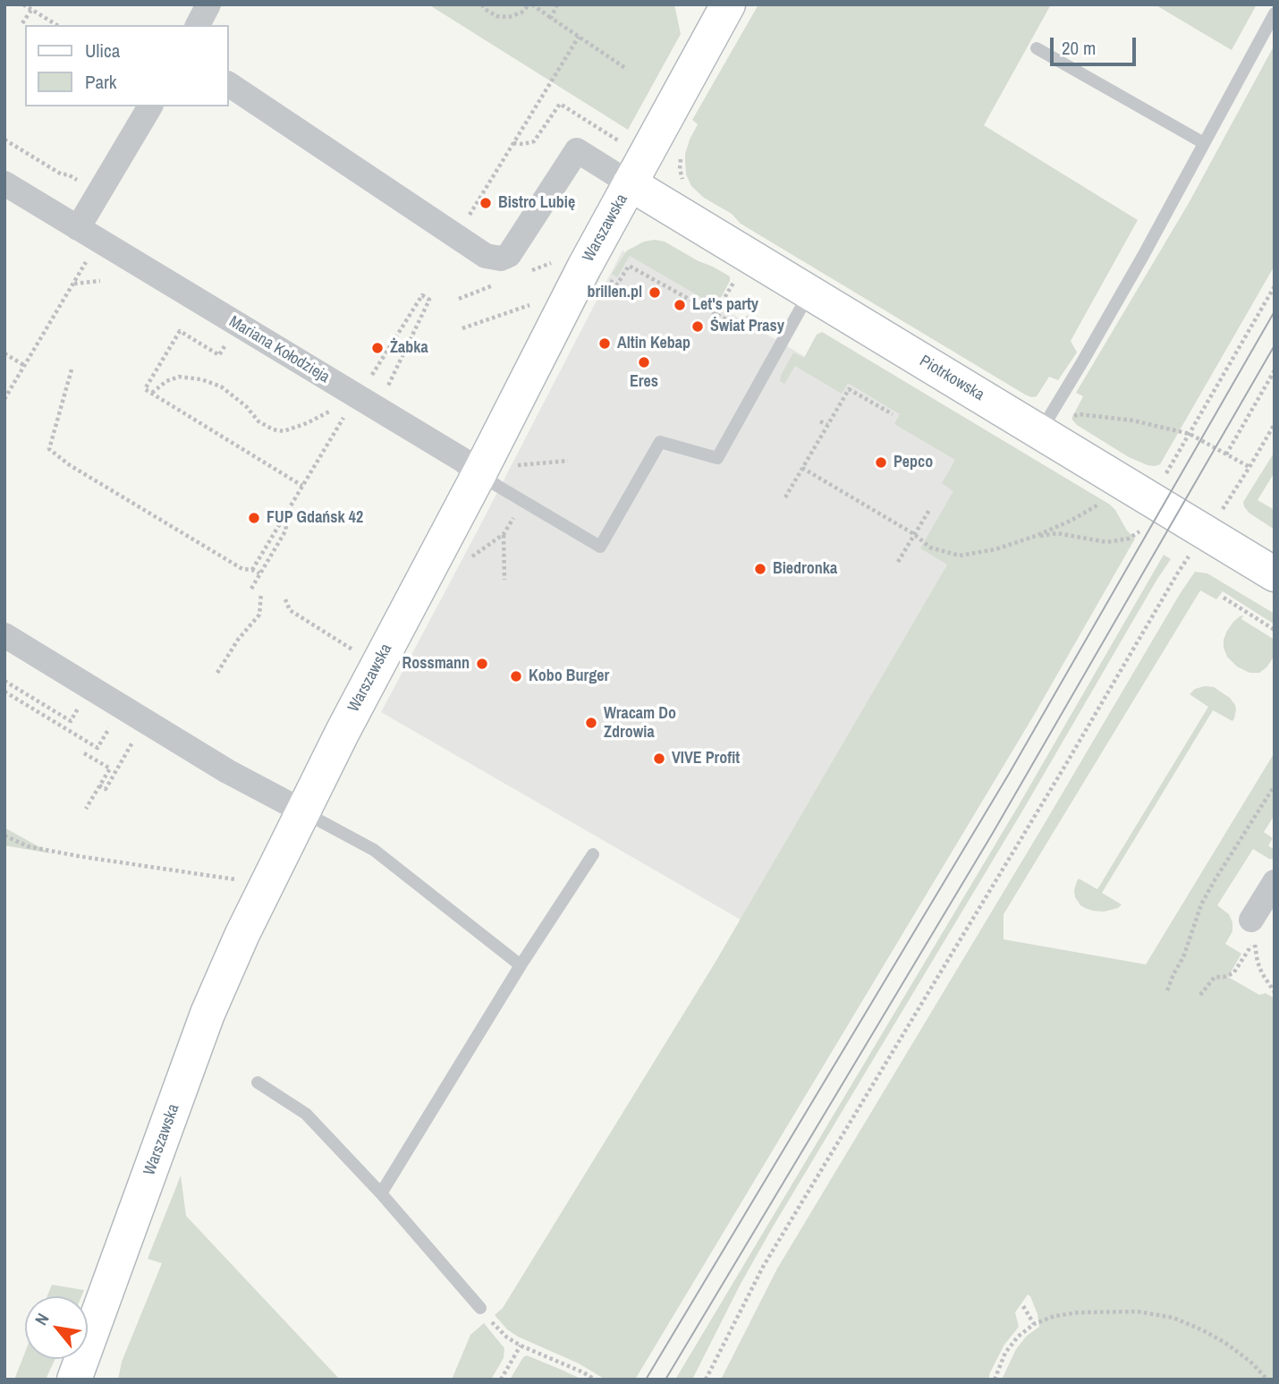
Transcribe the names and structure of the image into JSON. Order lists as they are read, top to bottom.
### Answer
{
  "streets": {
    "street": ["Warszawska", "Mariana Kołodzieja", "Piotrkowska"]
  },
  "crossings": [
    ["Warszawska", "Mariana Kołodzieja"],
    ["Warszawska", "Piotrkowska"]
  ],
  "places": [
    "Bistro Lubię",
    "brillen.pl",
    "Let's party",
    "Świat Prasy",
    "Altin Kebap",
    "Żabka",
    "Eres",
    "Pepco",
    "FUP Gdańsk 42",
    "Biedronka",
    "Rossmann",
    "Kobo Burger",
    "Wracam Do Zdrowia",
    "VIVE Profit"
  ],
  "legend": ["Ulica", "Park"],
  "scale_bar": "20 m",
  "north": "top left"
}
